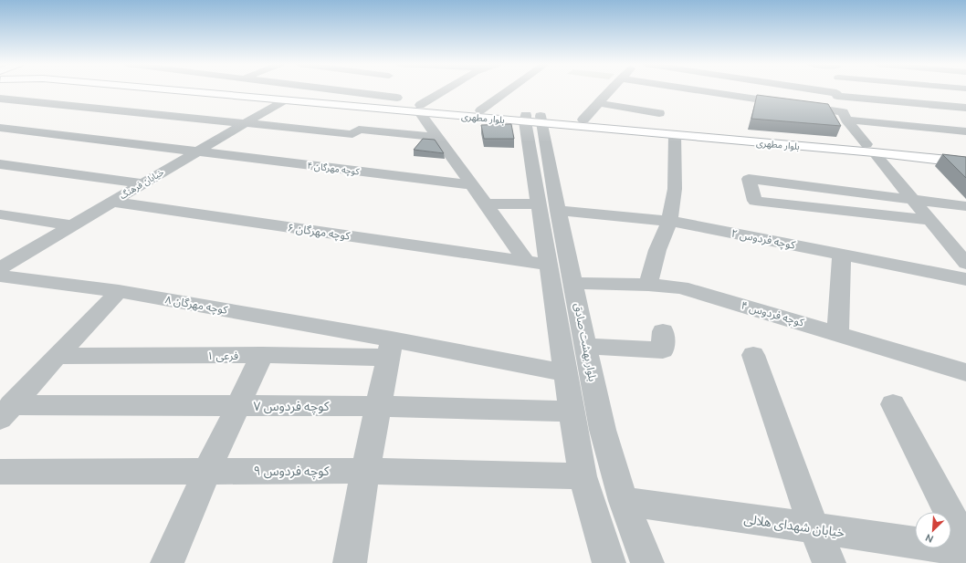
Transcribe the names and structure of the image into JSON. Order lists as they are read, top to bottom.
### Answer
{
  "streets": {
    "main road": ["بلوار مطهری"],
    "street": [
      "کوچه مهرگان ۴",
      "خیابان فرهنگ",
      "کوچه مهرگان ۶",
      "کوچه فردوس ۲",
      "کوچه مهرگان ۸",
      "کوچه فردوس ۴",
      "بلوار بهشت صادق",
      "فرعی ۱",
      "کوچه فردوس ۷",
      "کوچه فردوس ۹",
      "خیابان شهدای هلالی"
    ]
  },
  "crossings": [
    ["بلوار مطهری", "خیابان فرهنگ"],
    ["بلوار مطهری", "بلوار بهشت صادق"],
    ["کوچه مهرگان ۴", "خیابان فرهنگ"],
    ["خیابان فرهنگ", "کوچه مهرگان ۶"],
    ["کوچه مهرگان ۶", "بلوار بهشت صادق"],
    ["کوچه فردوس ۲", "بلوار بهشت صادق"],
    ["کوچه مهرگان ۸", "فرعی ۱"],
    ["کوچه فردوس ۴", "بلوار بهشت صادق"],
    ["بلوار بهشت صادق", "کوچه فردوس ۷"],
    ["بلوار بهشت صادق", "کوچه فردوس ۹"],
    ["بلوار بهشت صادق", "خیابان شهدای هلالی"]
  ],
  "north": "bottom left"
}
